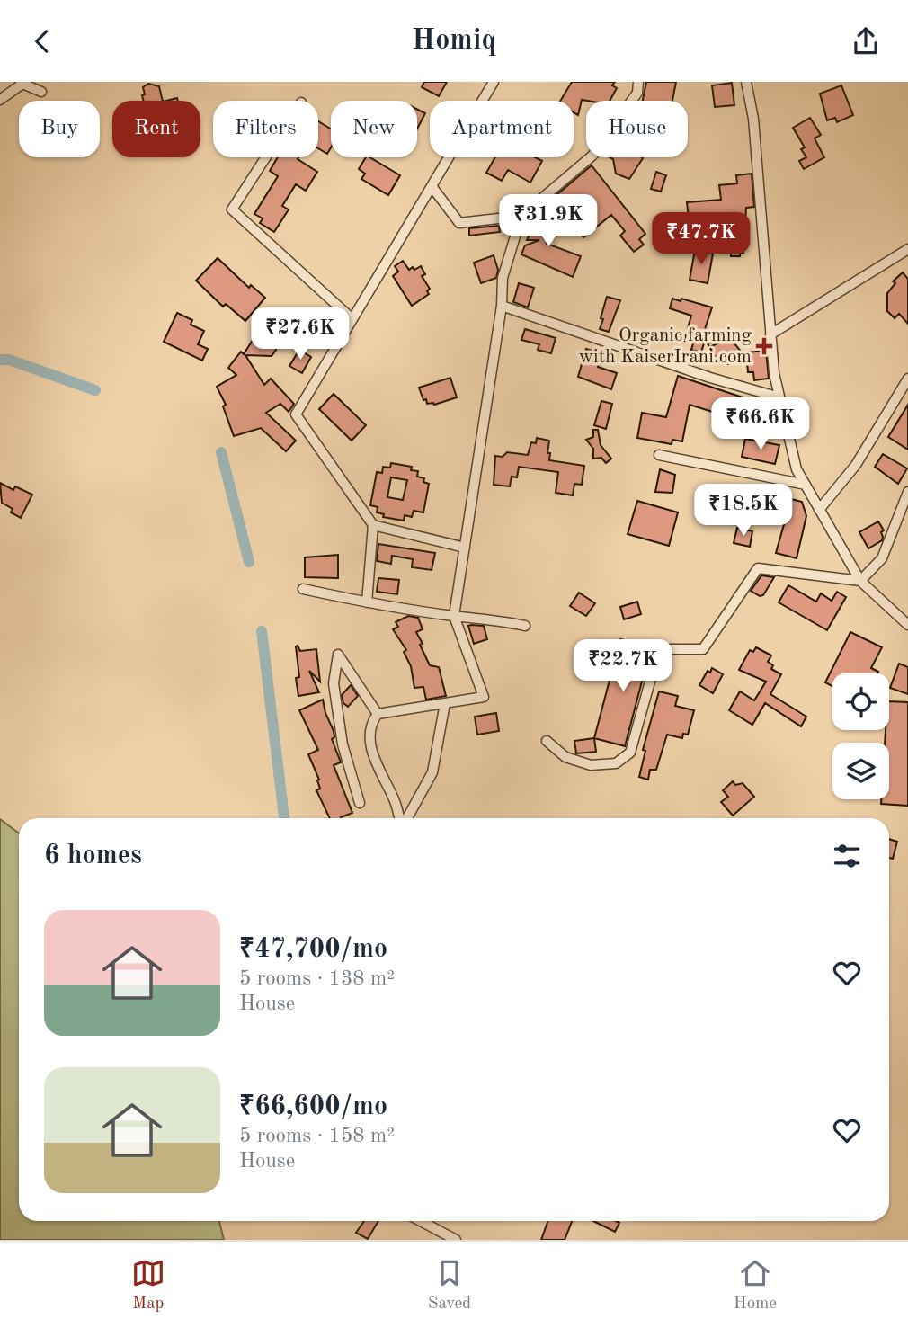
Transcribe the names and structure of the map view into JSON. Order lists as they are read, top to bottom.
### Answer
{
  "places": {
    "health": ["Organic farming with KaiserIrani.com"]
  },
  "page": {
    "header": "Homiq",
    "chip": [
      "Buy",
      "Rent",
      "Filters",
      "New",
      "Apartment",
      "House"
    ],
    "price": [
      "₹31.9K",
      "₹47.7K",
      "₹27.6K",
      "₹66.6K",
      "₹18.5K",
      "₹22.7K"
    ],
    "heading": "6 homes",
    "list": [
      {
        "name": "₹47,700/mo",
        "note": "5 rooms · 138 m² · House"
      },
      {
        "name": "₹66,600/mo",
        "note": "5 rooms · 158 m² · House"
      }
    ],
    "tabs": ["Map", "Saved", "Home"]
  }
}
